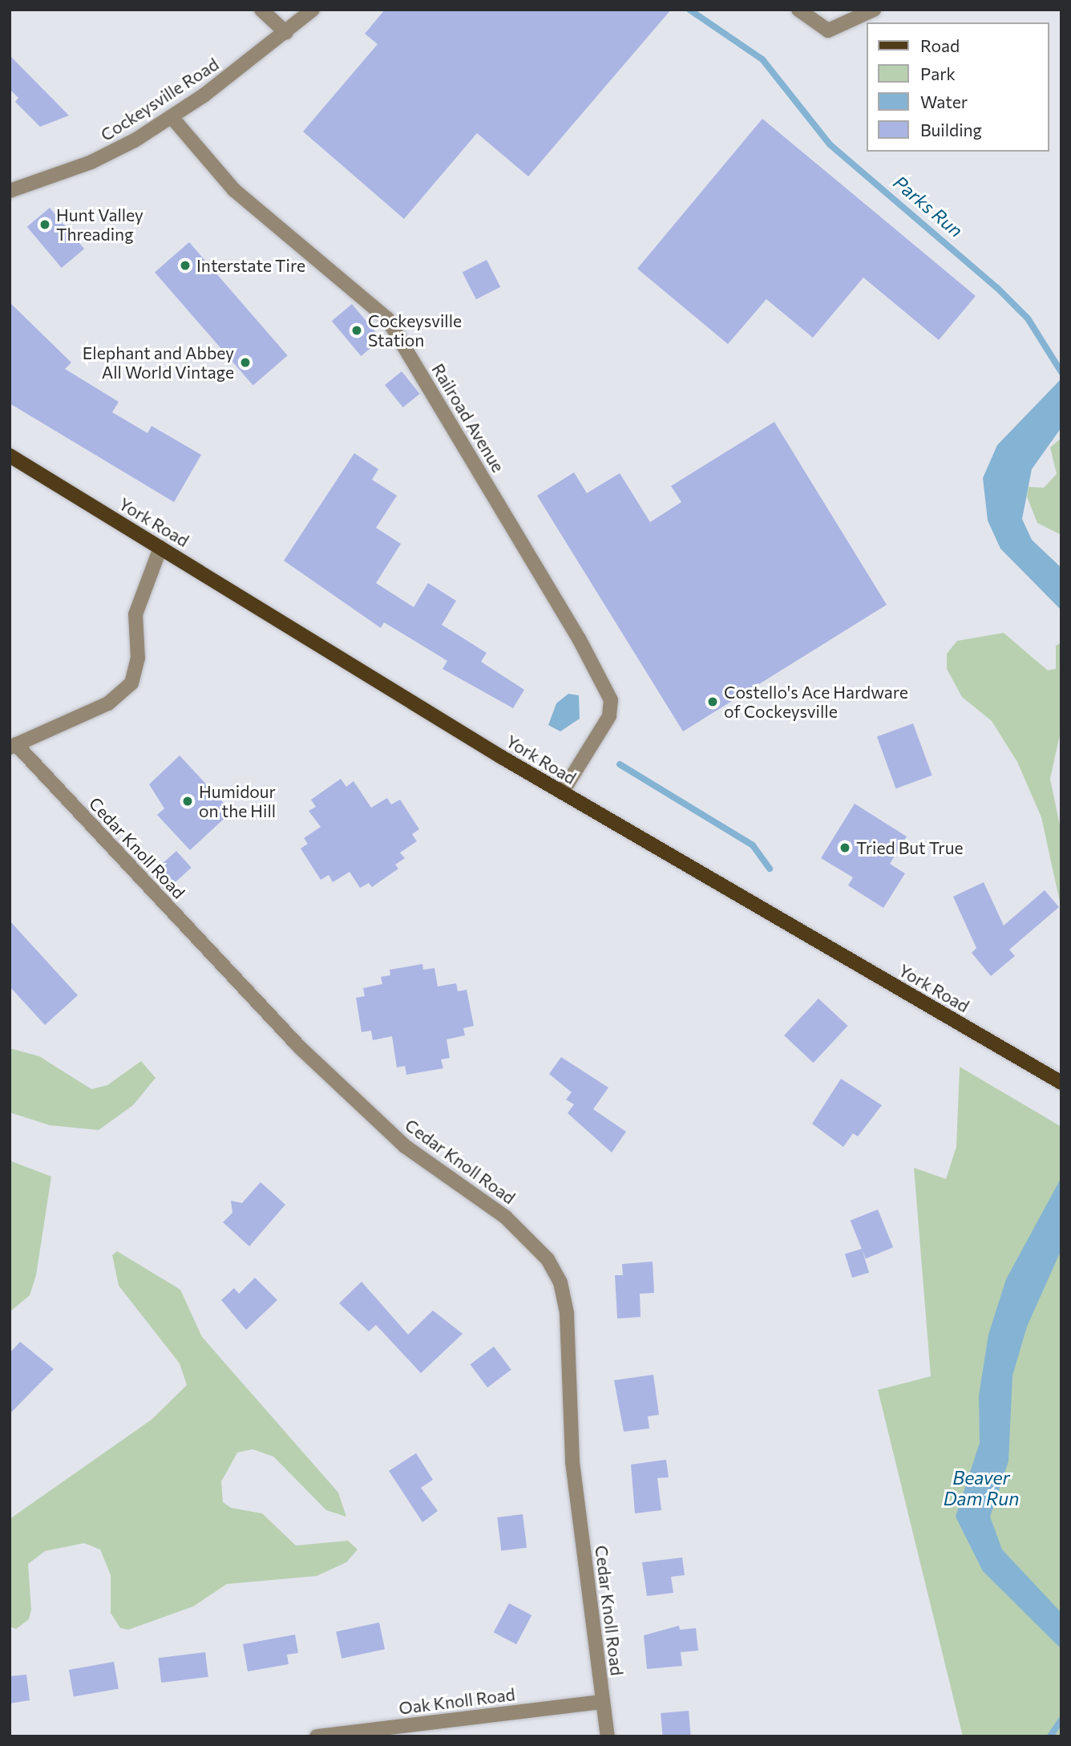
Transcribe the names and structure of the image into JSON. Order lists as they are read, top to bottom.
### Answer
{
  "streets": {
    "main road": ["York Road"],
    "street": [
      "Cockeysville Road",
      "Railroad Avenue",
      "Cedar Knoll Road",
      "Oak Knoll Road"
    ]
  },
  "crossings": [
    ["Cockeysville Road", "Railroad Avenue"],
    ["Railroad Avenue", "York Road"],
    ["Cedar Knoll Road", "Oak Knoll Road"]
  ],
  "water": ["Parks Run", "Beaver Dam Run"],
  "places": [
    "Hunt Valley Threading",
    "Interstate Tire",
    "Cockeysville Station",
    "Elephant and Abbey All World Vintage",
    "Costello's Ace Hardware of Cockeysville",
    "Humidour on the Hill",
    "Tried But True"
  ],
  "legend": [
    "Road",
    "Park",
    "Water",
    "Building"
  ]
}
